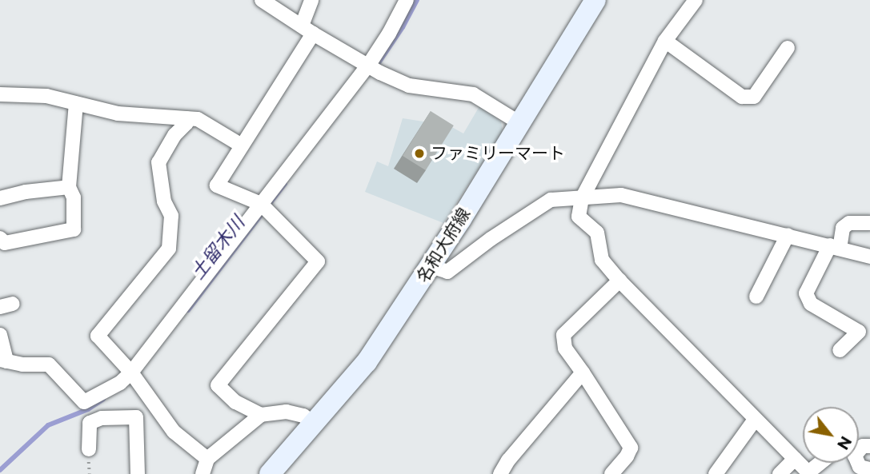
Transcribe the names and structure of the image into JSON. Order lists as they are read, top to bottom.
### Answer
{
  "streets": {
    "main road": ["名和大府線"]
  },
  "water": ["土留木川"],
  "places": ["ファミリーマート"],
  "north": "bottom right"
}
